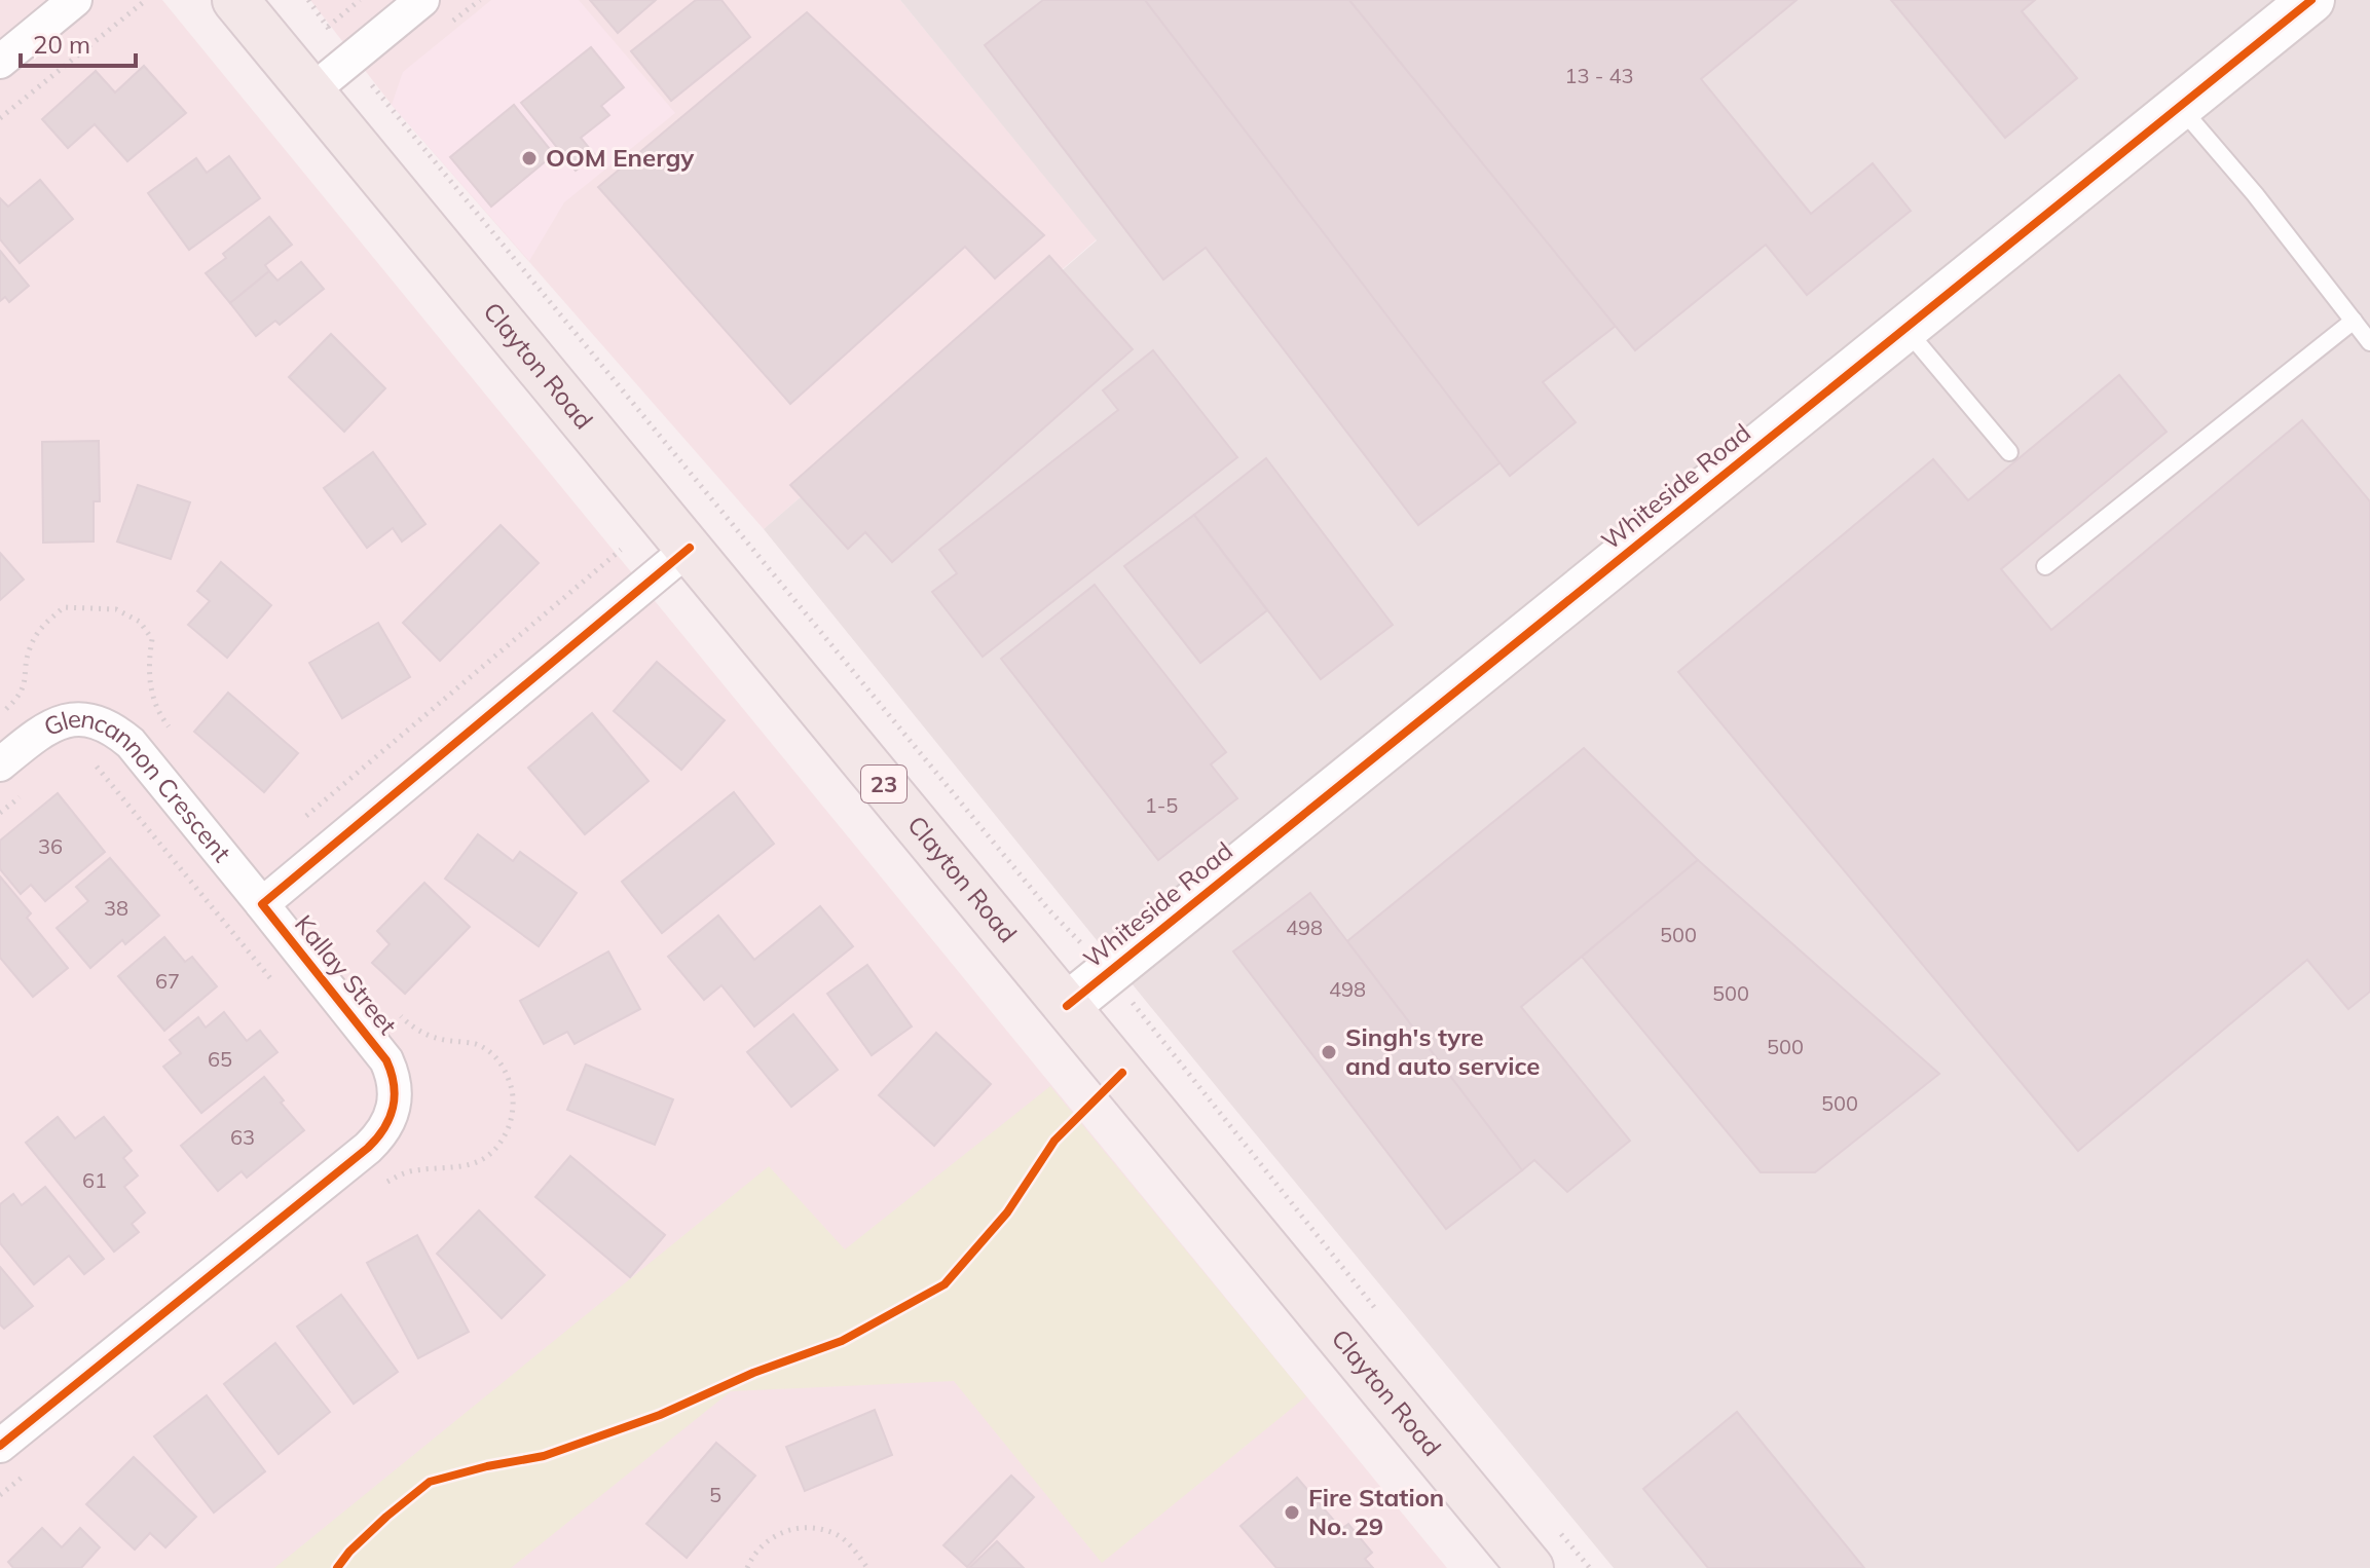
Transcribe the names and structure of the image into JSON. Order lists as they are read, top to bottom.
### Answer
{
  "streets": {
    "main road": ["Clayton Road", "23"],
    "street": ["Whiteside Road", "Glencannon Crescent", "Kallay Street"]
  },
  "crossings": [
    ["Clayton Road", "Whiteside Road"],
    ["Clayton Road", "Kallay Street"],
    ["Glencannon Crescent", "Kallay Street"]
  ],
  "places": ["OOM Energy", "Singh's tyre and auto service", "Fire Station No. 29"],
  "house_numbers": [
    "13 - 43",
    "1-5",
    "36",
    "38",
    "498",
    "500",
    "67",
    "498",
    "500",
    "500",
    "65",
    "500",
    "63",
    "61",
    "5"
  ],
  "scale_bar": "20 m"
}
